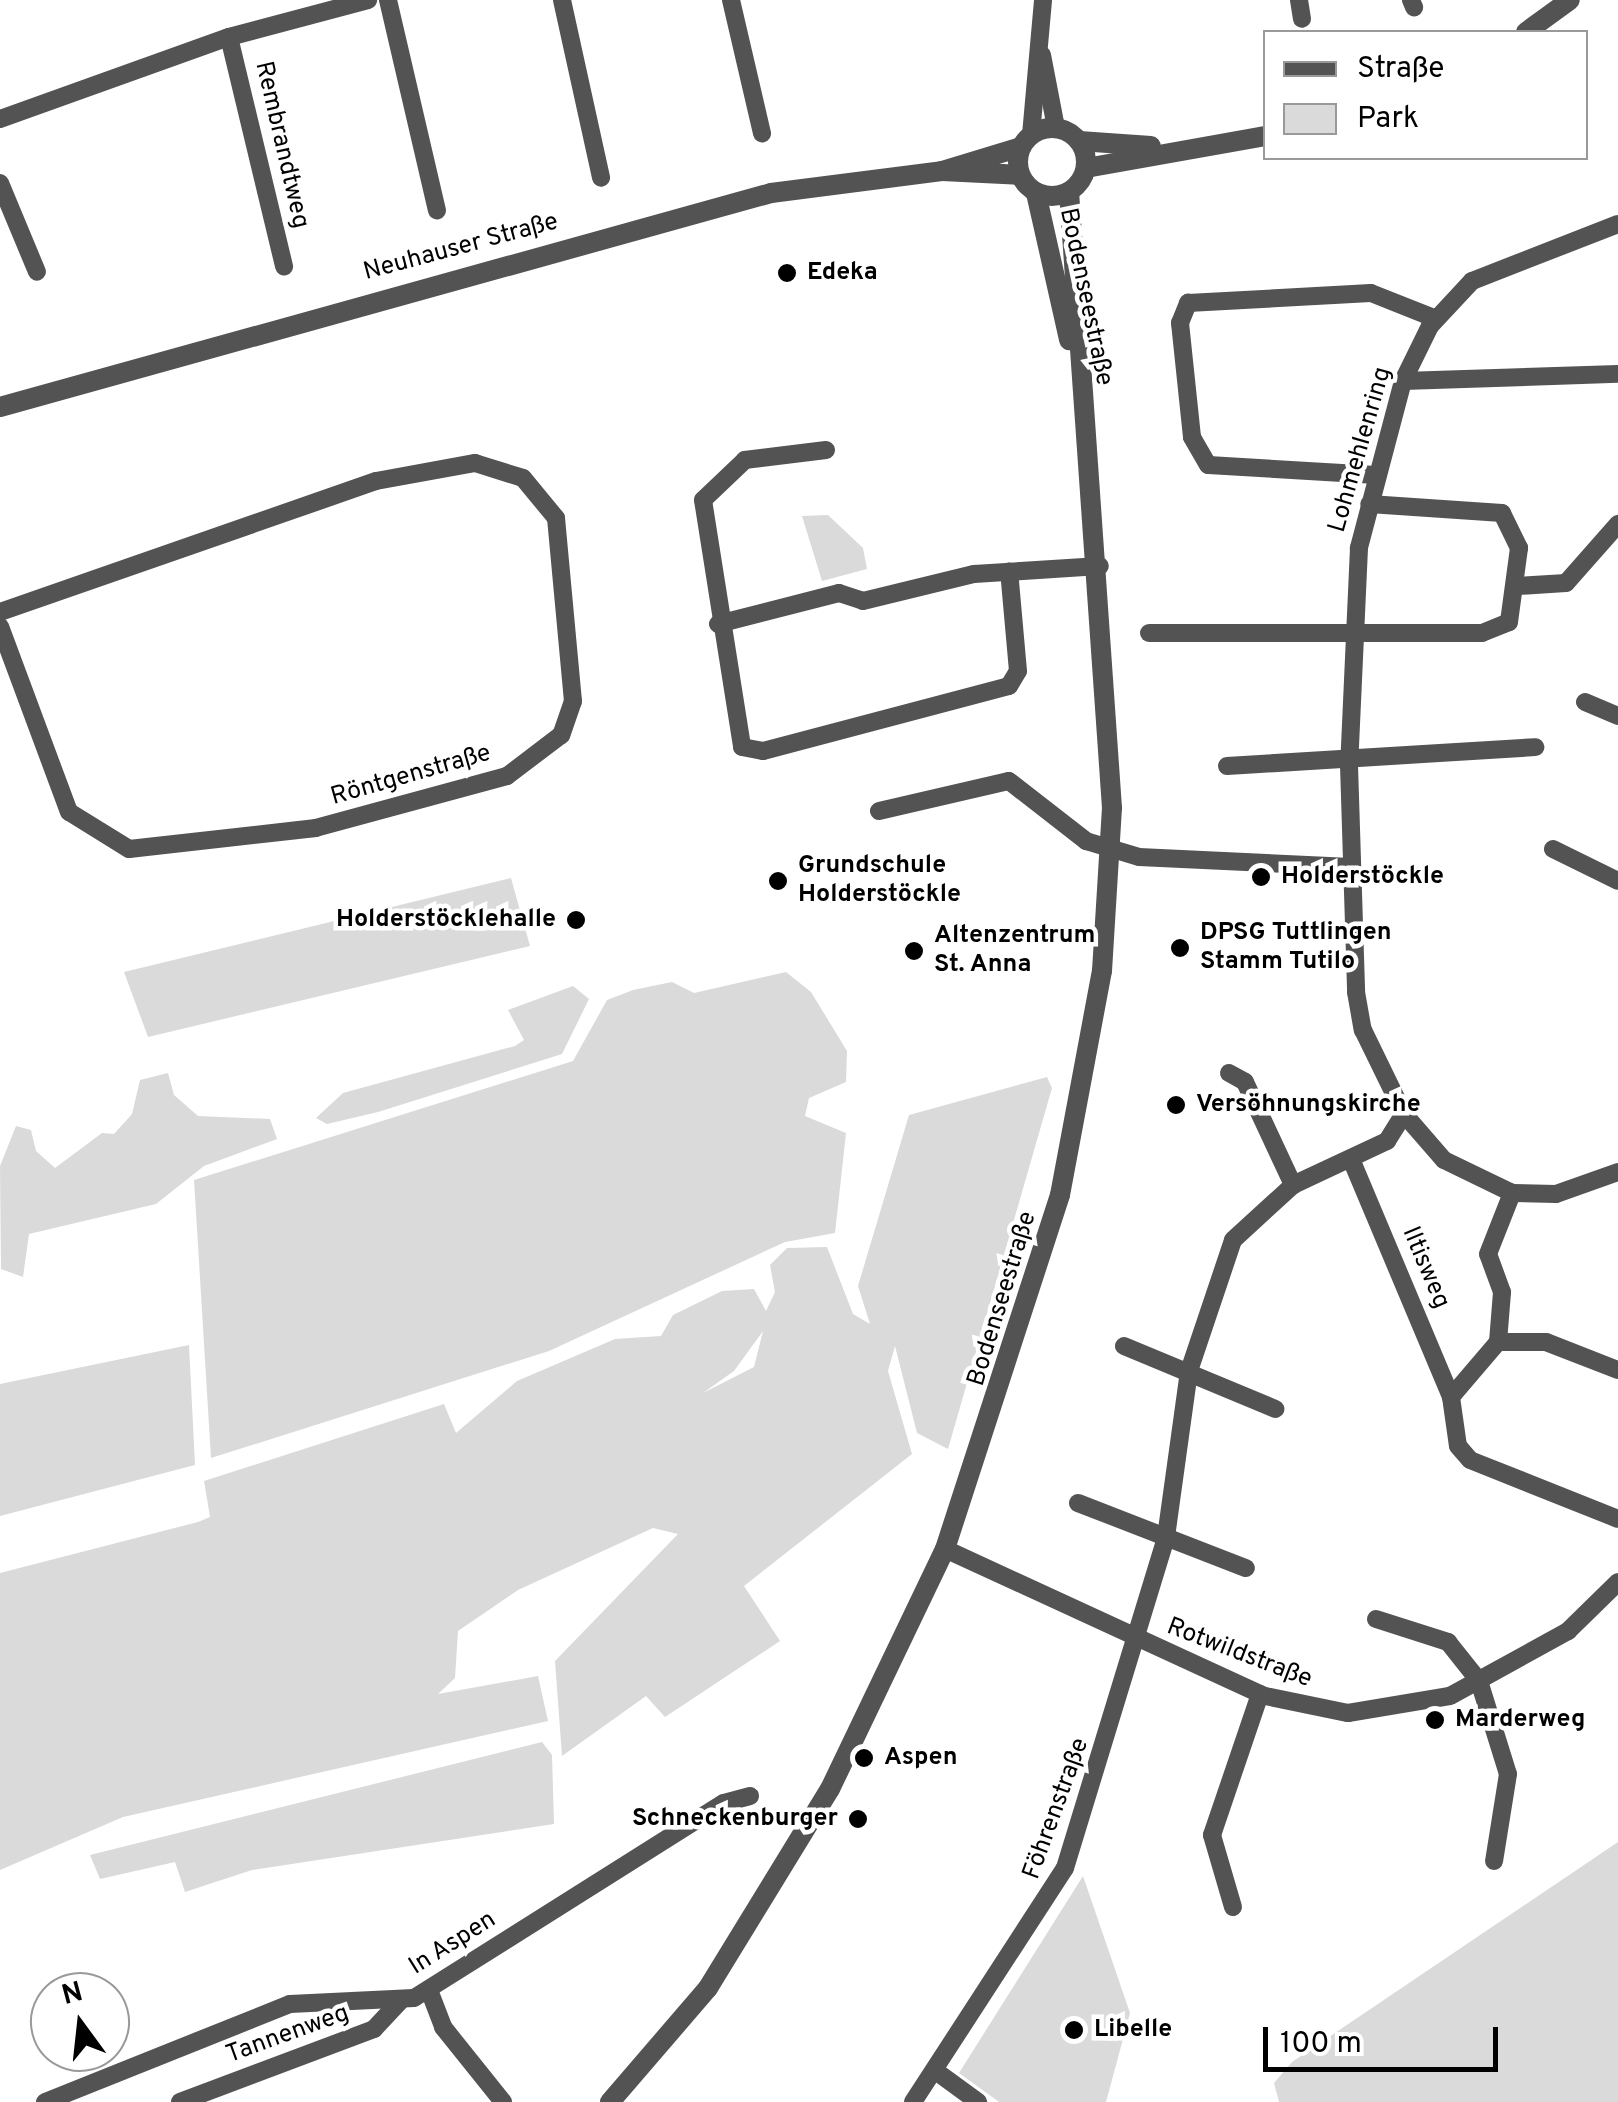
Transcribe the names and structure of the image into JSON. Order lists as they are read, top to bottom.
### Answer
{
  "streets": {
    "street": [
      "Rembrandtweg",
      "Neuhauser Straße",
      "Bodenseestraße",
      "Lohmehlenring",
      "Röntgenstraße",
      "Iltisweg",
      "Rotwildstraße",
      "Föhrenstraße",
      "In Aspen",
      "Tannenweg"
    ]
  },
  "crossings": [
    ["Neuhauser Straße", "Bodenseestraße"],
    ["Bodenseestraße", "Rotwildstraße"],
    ["Lohmehlenring", "Föhrenstraße"],
    ["Iltisweg", "Föhrenstraße"],
    ["Rotwildstraße", "Föhrenstraße"],
    ["In Aspen", "Tannenweg"]
  ],
  "places": [
    "Edeka",
    "Holderstöckle",
    "Grundschule Holderstöckle",
    "Holderstöcklehalle",
    "DPSG Tuttlingen Stamm Tutilo",
    "Altenzentrum St. Anna",
    "Versöhnungskirche",
    "Marderweg",
    "Aspen",
    "Schneckenburger",
    "Libelle"
  ],
  "legend": ["Straße", "Park"],
  "scale_bar": "100 m",
  "north": "top"
}
